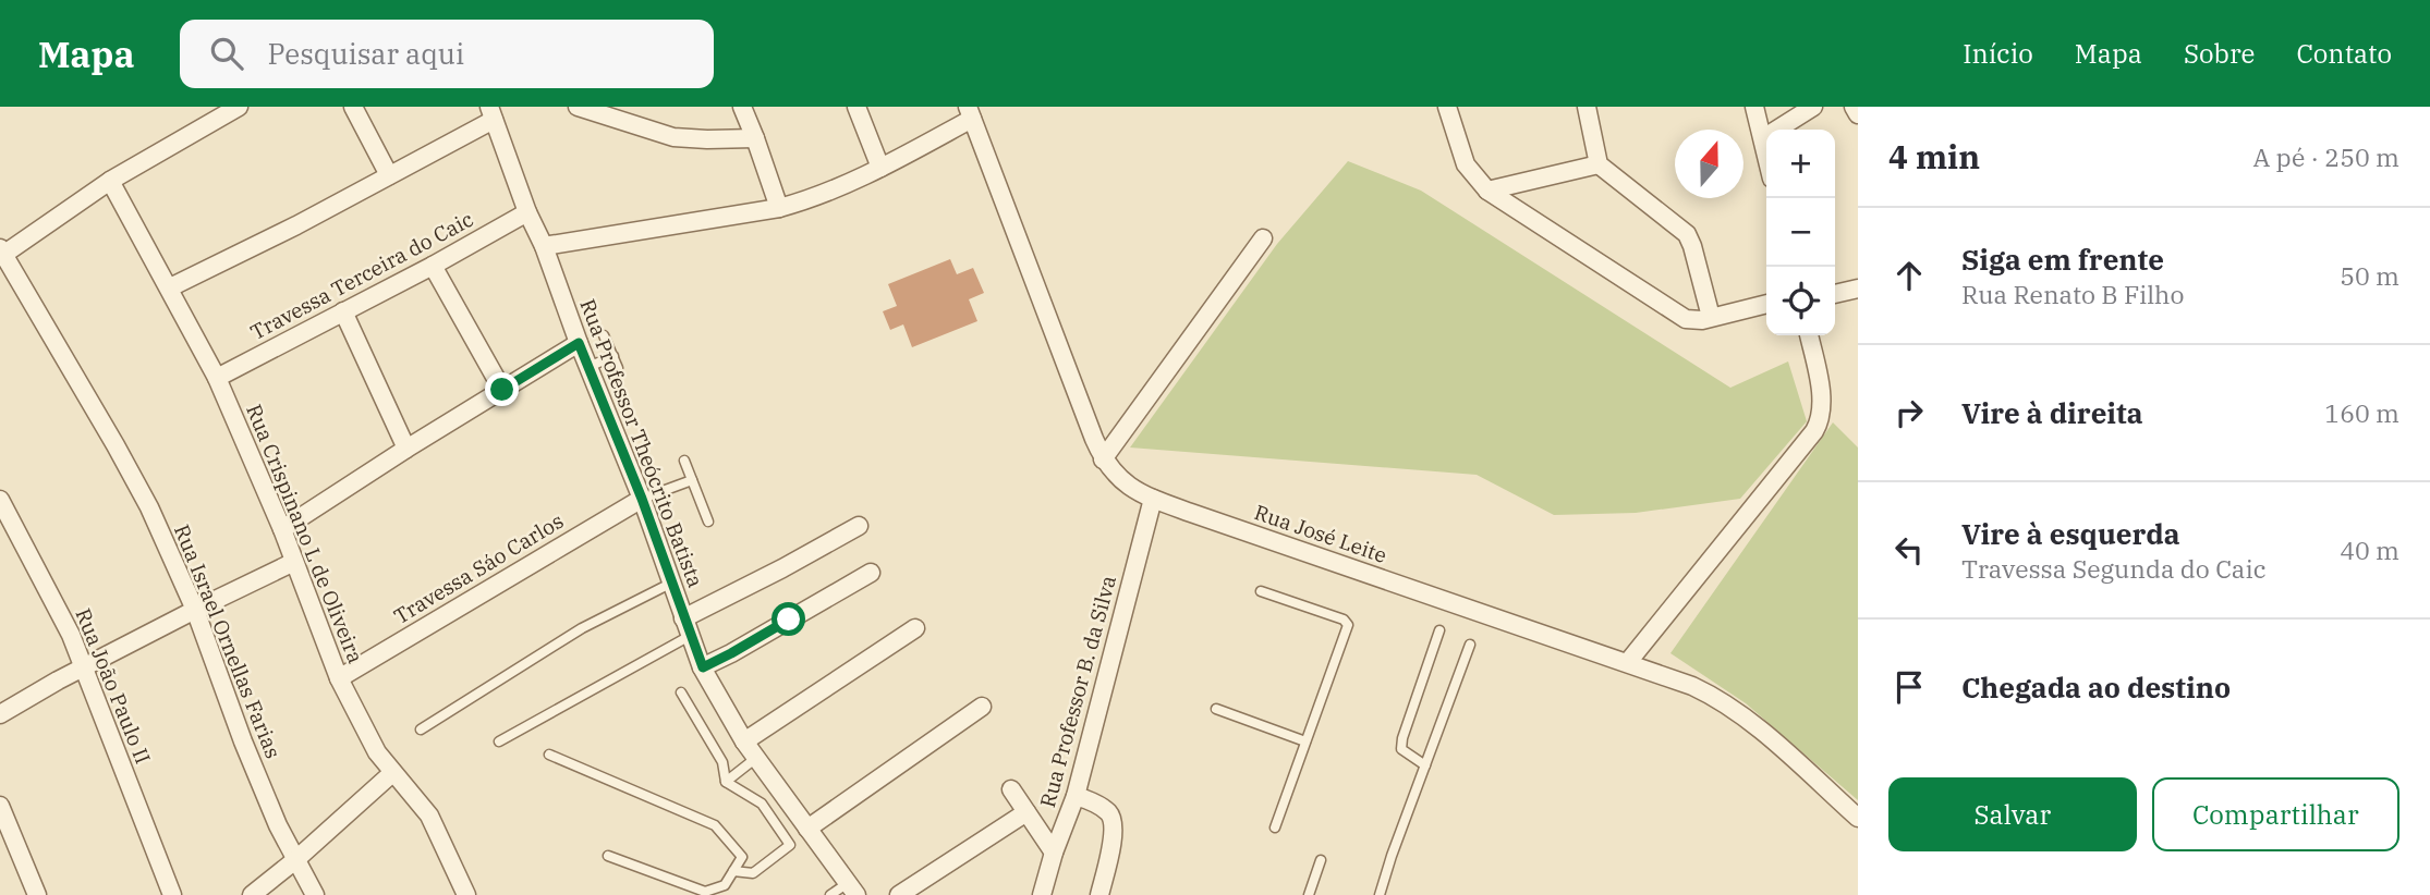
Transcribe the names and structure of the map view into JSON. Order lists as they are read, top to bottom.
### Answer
{
  "streets": {
    "street": [
      "Travessa Terceira do Caic",
      "Rua Professor Theócrito Batista",
      "Rua Crispinano L de Oliveira",
      "Rua José Leite",
      "Travessa Sáo Carlos",
      "Rua Israel Ornellas Farias",
      "Rua João Paulo II",
      "Rua Professor B. da Silva"
    ]
  },
  "crossings": [
    ["Travessa Terceira do Caic", "Rua Professor Theócrito Batista"],
    ["Travessa Terceira do Caic", "Rua Crispinano L de Oliveira"],
    ["Rua Professor Theócrito Batista", "Travessa Sáo Carlos"],
    ["Rua Crispinano L de Oliveira", "Travessa Sáo Carlos"],
    ["Rua José Leite", "Rua Professor B. da Silva"]
  ],
  "north": "top",
  "page": {
    "header": "Mapa",
    "search": "Pesquisar aqui",
    "nav": [
      "Início",
      "Mapa",
      "Sobre",
      "Contato"
    ],
    "heading": ["4 min", "A pé · 250 m"],
    "map_buttons": ["+", "−"],
    "list": [
      ["Siga em frente", "Rua Renato B Filho", "50 m"],
      ["Vire à direita", "160 m"],
      ["Vire à esquerda", "Travessa Segunda do Caic", "40 m"],
      "Chegada ao destino"
    ],
    "buttons": ["Salvar", "Compartilhar"]
  }
}
